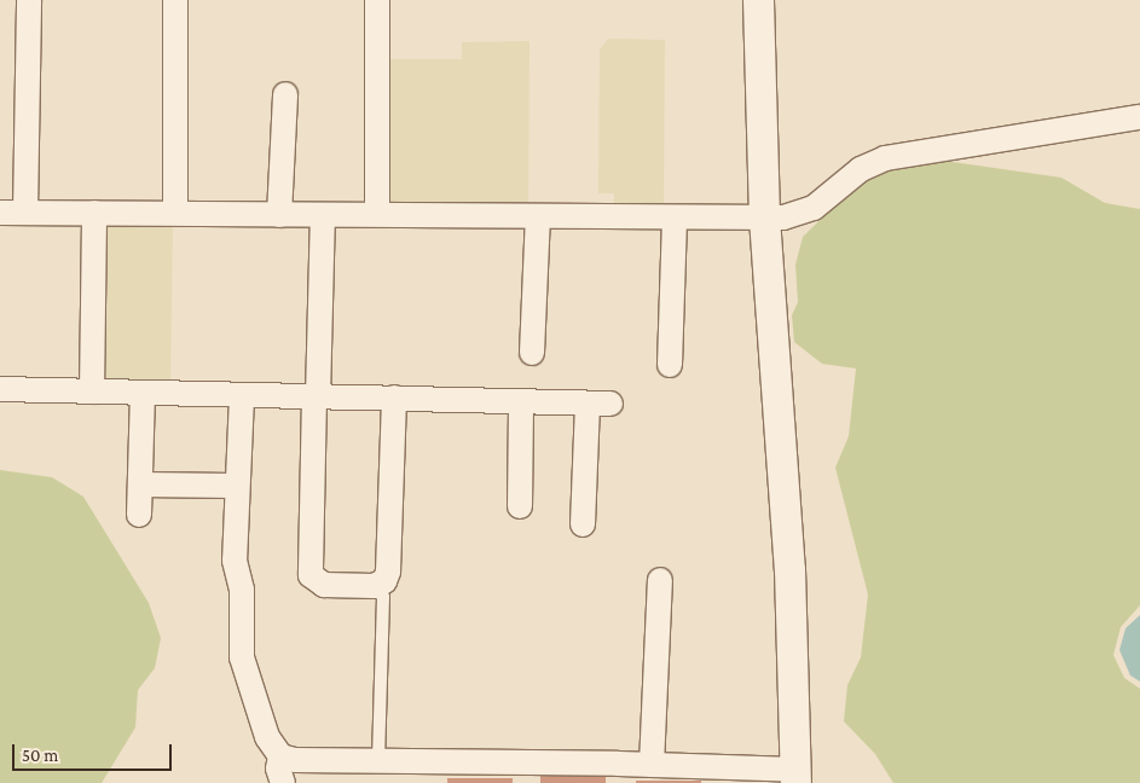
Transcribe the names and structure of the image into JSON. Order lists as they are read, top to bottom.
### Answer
{
  "scale_bar": "50 m"
}
